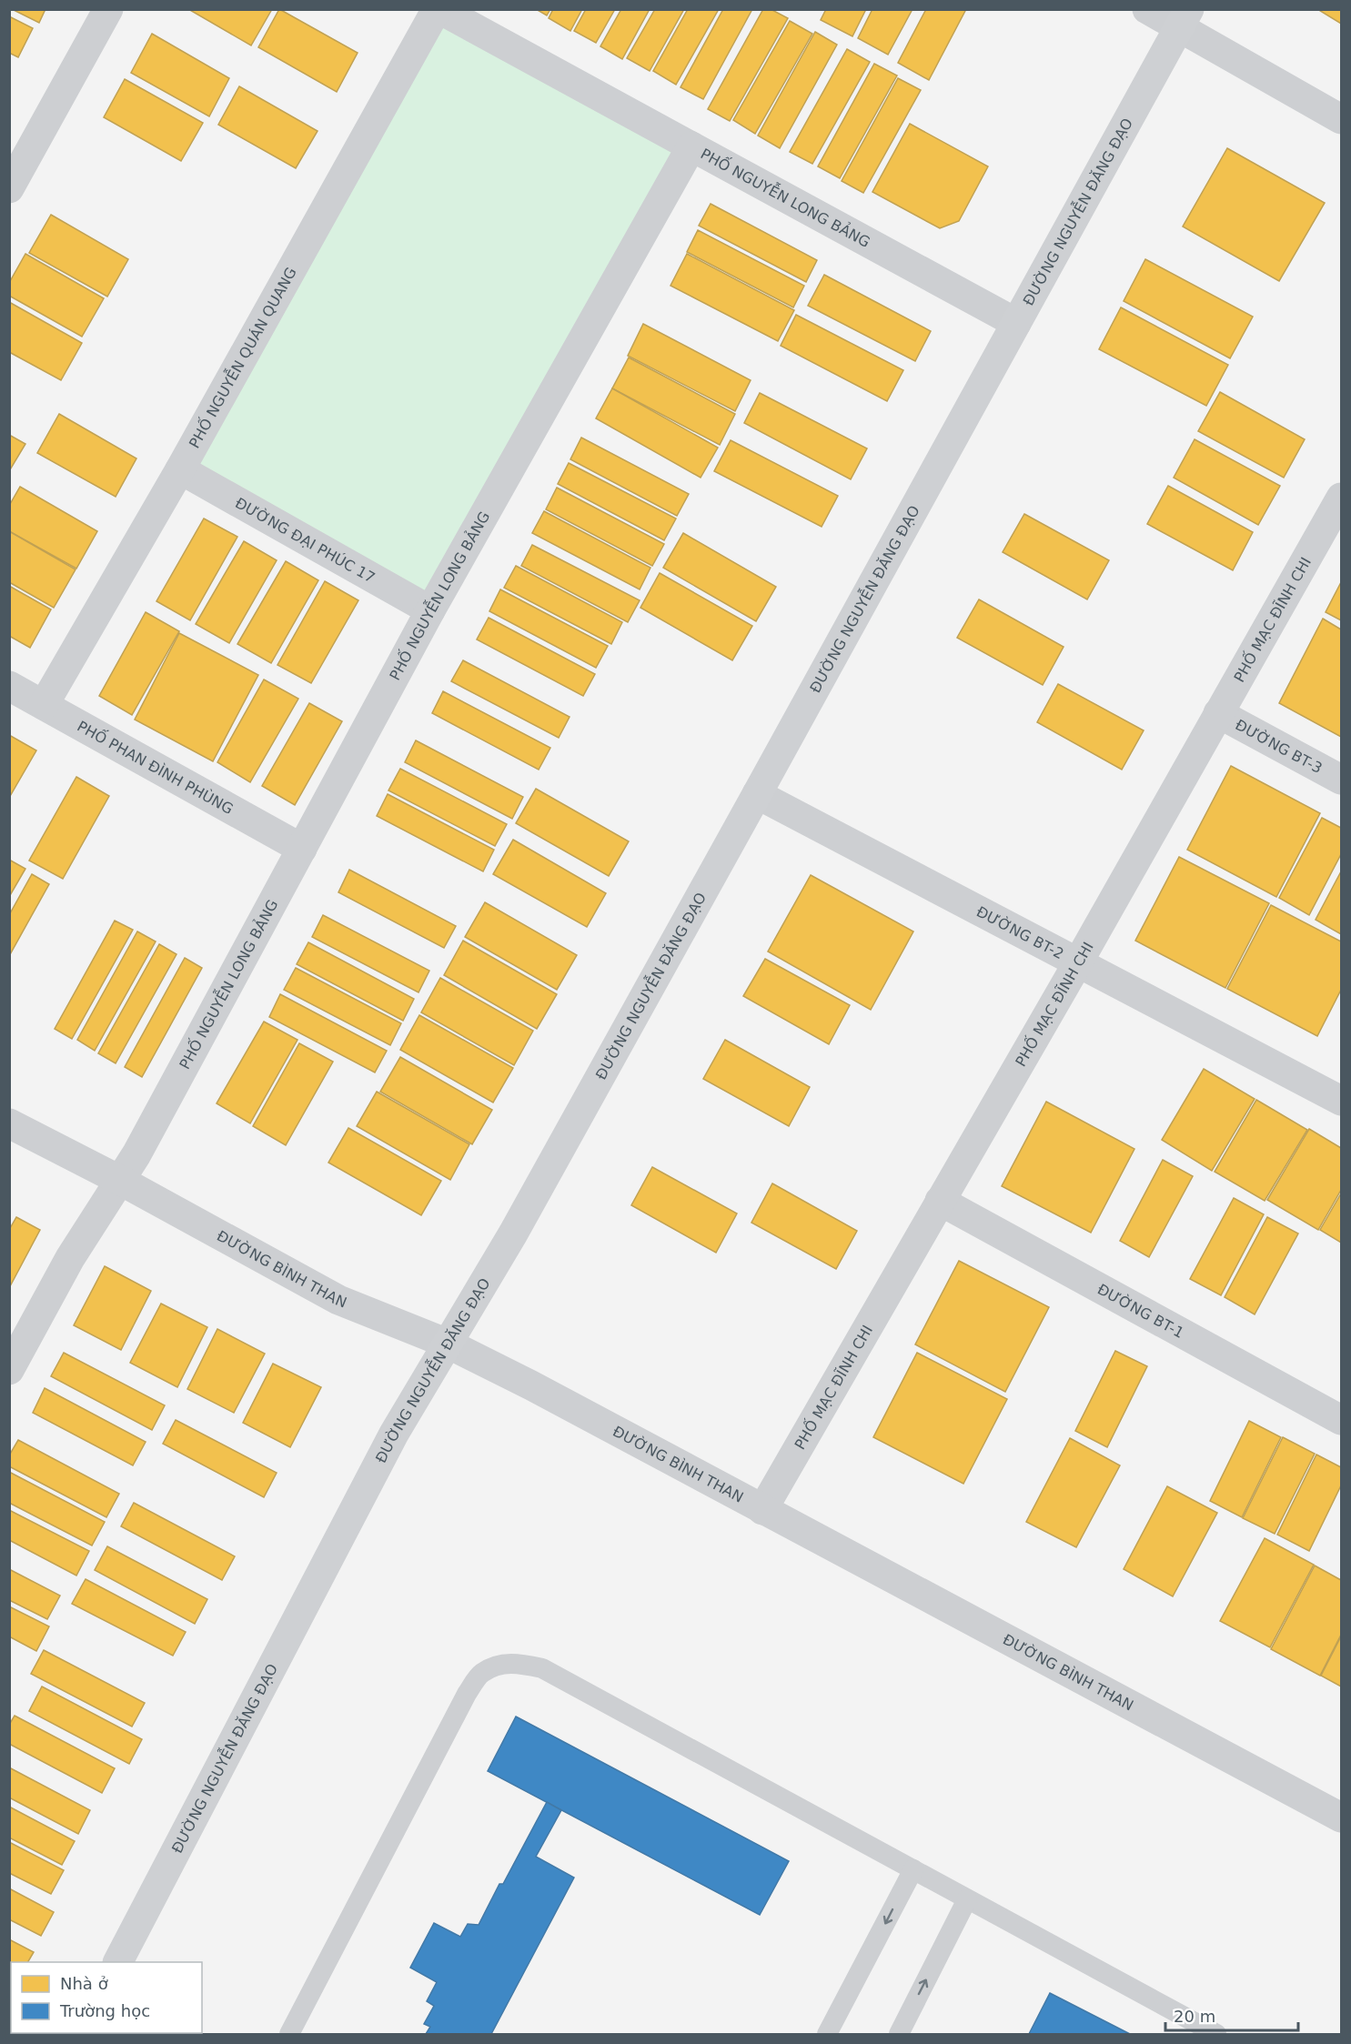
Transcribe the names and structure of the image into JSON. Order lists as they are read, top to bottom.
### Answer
{
  "streets": {
    "main road": ["ĐƯỜNG NGUYỄN ĐĂNG ĐẠO"],
    "street": [
      "PHỐ NGUYỄN LONG BẢNG",
      "PHỐ NGUYỄN QUÁN QUANG",
      "ĐƯỜNG ĐẠI PHÚC 17",
      "PHỐ MẠC ĐĨNH CHI",
      "ĐƯỜNG BT-3",
      "PHỐ PHAN ĐÌNH PHÙNG",
      "ĐƯỜNG BT-2",
      "ĐƯỜNG BÌNH THAN",
      "ĐƯỜNG BT-1"
    ]
  },
  "crossings": [
    ["PHỐ NGUYỄN LONG BẢNG", "ĐƯỜNG NGUYỄN ĐĂNG ĐẠO"],
    ["PHỐ NGUYỄN LONG BẢNG", "ĐƯỜNG ĐẠI PHÚC 17"],
    ["PHỐ NGUYỄN LONG BẢNG", "PHỐ PHAN ĐÌNH PHÙNG"],
    ["PHỐ NGUYỄN LONG BẢNG", "ĐƯỜNG BÌNH THAN"],
    ["ĐƯỜNG NGUYỄN ĐĂNG ĐẠO", "ĐƯỜNG BT-2"],
    ["ĐƯỜNG NGUYỄN ĐĂNG ĐẠO", "ĐƯỜNG BÌNH THAN"],
    ["PHỐ NGUYỄN QUÁN QUANG", "ĐƯỜNG ĐẠI PHÚC 17"],
    ["PHỐ NGUYỄN QUÁN QUANG", "PHỐ PHAN ĐÌNH PHÙNG"],
    ["PHỐ MẠC ĐĨNH CHI", "ĐƯỜNG BT-3"],
    ["PHỐ MẠC ĐĨNH CHI", "ĐƯỜNG BT-2"],
    ["PHỐ MẠC ĐĨNH CHI", "ĐƯỜNG BÌNH THAN"],
    ["PHỐ MẠC ĐĨNH CHI", "ĐƯỜNG BT-1"]
  ],
  "legend": ["Nhà ở", "Trường học"],
  "scale_bar": "20 m"
}
